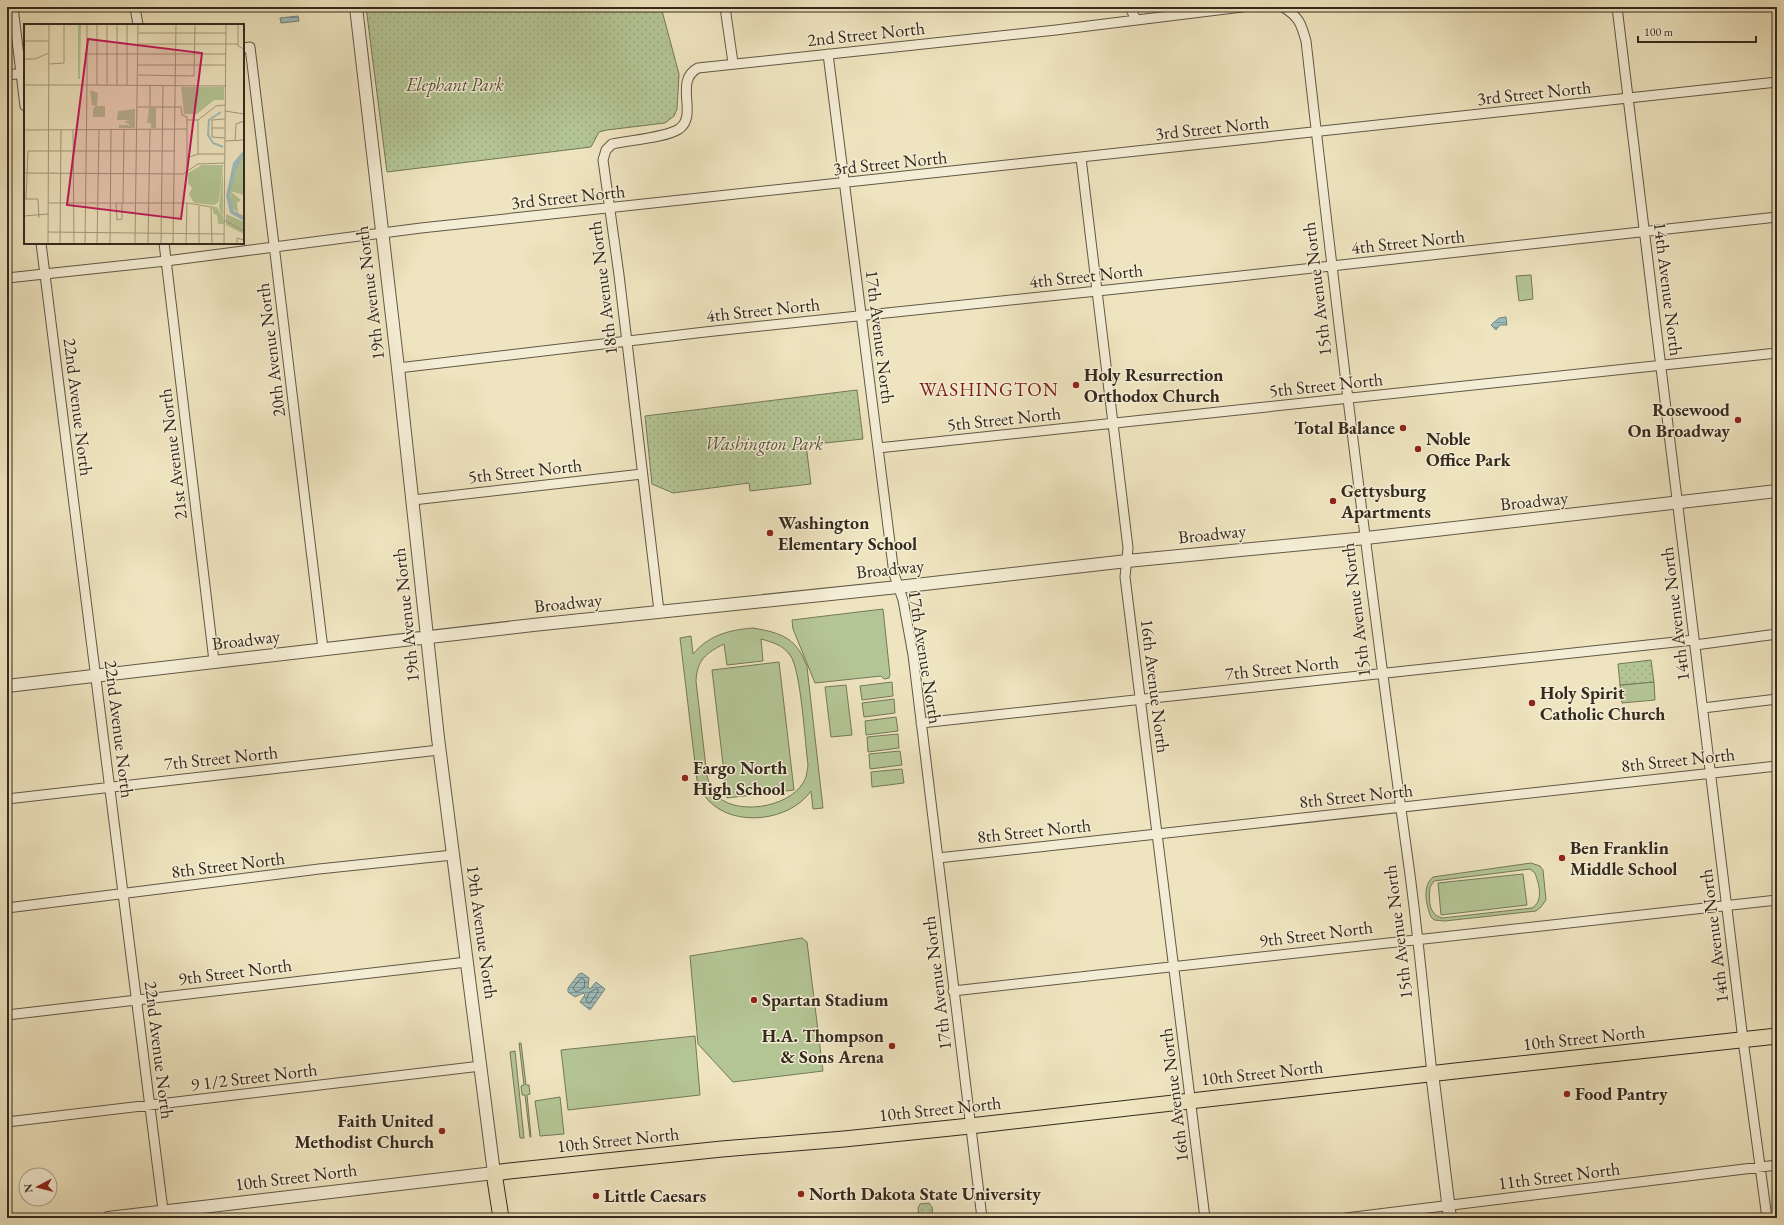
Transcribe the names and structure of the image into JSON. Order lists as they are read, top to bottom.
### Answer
{
  "streets": {
    "main road": ["19th Avenue North", "10th Street North"],
    "street": [
      "2nd Street North",
      "3rd Street North",
      "4th Street North",
      "18th Avenue North",
      "15th Avenue North",
      "14th Avenue North",
      "17th Avenue North",
      "20th Avenue North",
      "5th Street North",
      "22nd Avenue North",
      "21st Avenue North",
      "Broadway",
      "7th Street North",
      "16th Avenue North",
      "8th Street North",
      "9th Street North",
      "9 1/2 Street North",
      "11th Street North"
    ]
  },
  "crossings": [
    ["2nd Street North", "18th Avenue North"],
    ["2nd Street North", "17th Avenue North"],
    ["3rd Street North", "18th Avenue North"],
    ["3rd Street North", "15th Avenue North"],
    ["3rd Street North", "14th Avenue North"],
    ["3rd Street North", "19th Avenue North"],
    ["3rd Street North", "17th Avenue North"],
    ["3rd Street North", "20th Avenue North"],
    ["3rd Street North", "22nd Avenue North"],
    ["3rd Street North", "21st Avenue North"],
    ["3rd Street North", "16th Avenue North"],
    ["4th Street North", "18th Avenue North"],
    ["4th Street North", "15th Avenue North"],
    ["4th Street North", "14th Avenue North"],
    ["4th Street North", "19th Avenue North"],
    ["4th Street North", "17th Avenue North"],
    ["4th Street North", "16th Avenue North"],
    ["18th Avenue North", "5th Street North"],
    ["18th Avenue North", "Broadway"],
    ["15th Avenue North", "5th Street North"],
    ["15th Avenue North", "Broadway"],
    ["15th Avenue North", "7th Street North"],
    ["15th Avenue North", "8th Street North"],
    ["15th Avenue North", "9th Street North"],
    ["15th Avenue North", "10th Street North"],
    ["15th Avenue North", "11th Street North"],
    ["14th Avenue North", "5th Street North"],
    ["14th Avenue North", "Broadway"],
    ["14th Avenue North", "7th Street North"],
    ["14th Avenue North", "8th Street North"],
    ["14th Avenue North", "9th Street North"],
    ["14th Avenue North", "10th Street North"],
    ["14th Avenue North", "11th Street North"],
    ["19th Avenue North", "5th Street North"],
    ["19th Avenue North", "Broadway"],
    ["19th Avenue North", "7th Street North"],
    ["19th Avenue North", "8th Street North"],
    ["19th Avenue North", "9th Street North"],
    ["19th Avenue North", "10th Street North"],
    ["19th Avenue North", "9 1/2 Street North"],
    ["17th Avenue North", "5th Street North"],
    ["17th Avenue North", "Broadway"],
    ["17th Avenue North", "7th Street North"],
    ["17th Avenue North", "8th Street North"],
    ["17th Avenue North", "9th Street North"],
    ["17th Avenue North", "10th Street North"],
    ["20th Avenue North", "Broadway"],
    ["5th Street North", "16th Avenue North"],
    ["22nd Avenue North", "Broadway"],
    ["22nd Avenue North", "7th Street North"],
    ["22nd Avenue North", "8th Street North"],
    ["22nd Avenue North", "9th Street North"],
    ["22nd Avenue North", "10th Street North"],
    ["22nd Avenue North", "9 1/2 Street North"],
    ["21st Avenue North", "Broadway"],
    ["Broadway", "16th Avenue North"],
    ["7th Street North", "16th Avenue North"],
    ["16th Avenue North", "8th Street North"],
    ["16th Avenue North", "9th Street North"],
    ["16th Avenue North", "10th Street North"]
  ],
  "districts": ["WASHINGTON"],
  "parks": ["Elephant Park", "Washington Park"],
  "places": [
    "Holy Resurrection Orthodox Church",
    "Rosewood On Broadway",
    "Total Balance",
    "Noble Office Park",
    "Gettysburg Apartments",
    "Washington Elementary School",
    "Holy Spirit Catholic Church",
    "Fargo North High School",
    "Ben Franklin Middle School",
    "Spartan Stadium",
    "H.A. Thompson & Sons Arena",
    "Food Pantry",
    "Faith United Methodist Church",
    "North Dakota State University",
    "Little Caesars"
  ],
  "scale_bar": "100 m",
  "north": "left"
}
